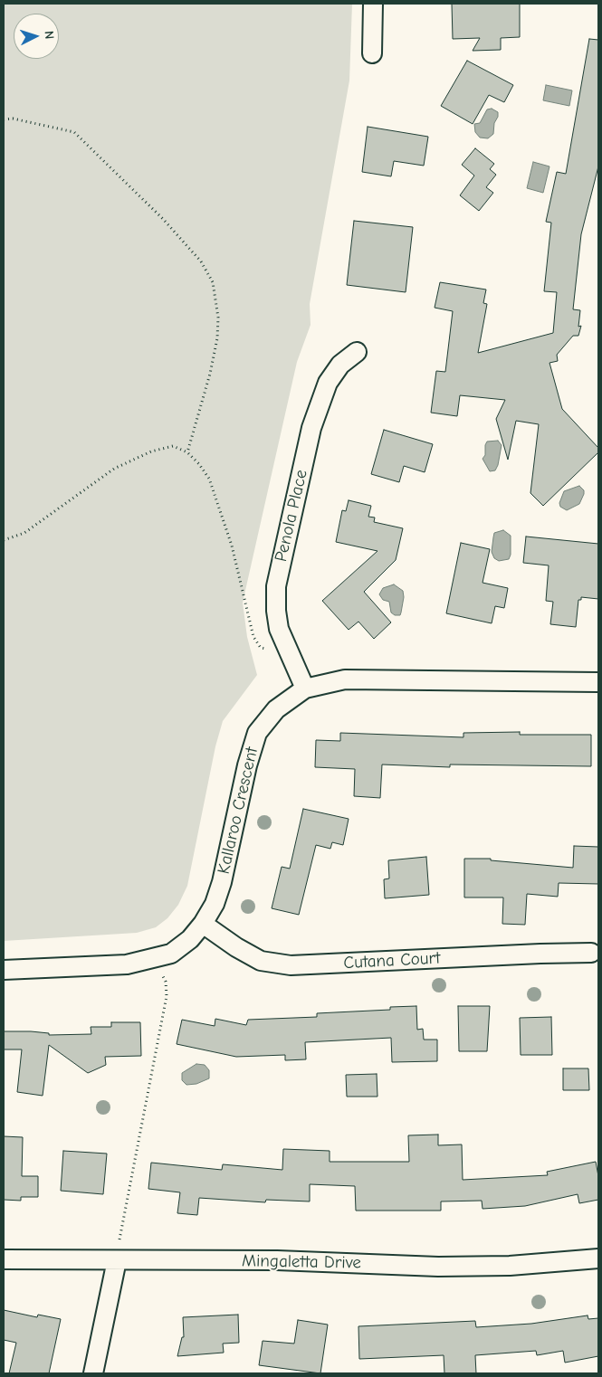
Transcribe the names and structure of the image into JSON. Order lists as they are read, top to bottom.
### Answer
{
  "streets": {
    "street": [
      "Penola Place",
      "Kallaroo Crescent",
      "Cutana Court",
      "Mingaletta Drive"
    ]
  },
  "crossings": [
    ["Penola Place", "Kallaroo Crescent"],
    ["Kallaroo Crescent", "Cutana Court"]
  ],
  "north": "right"
}
